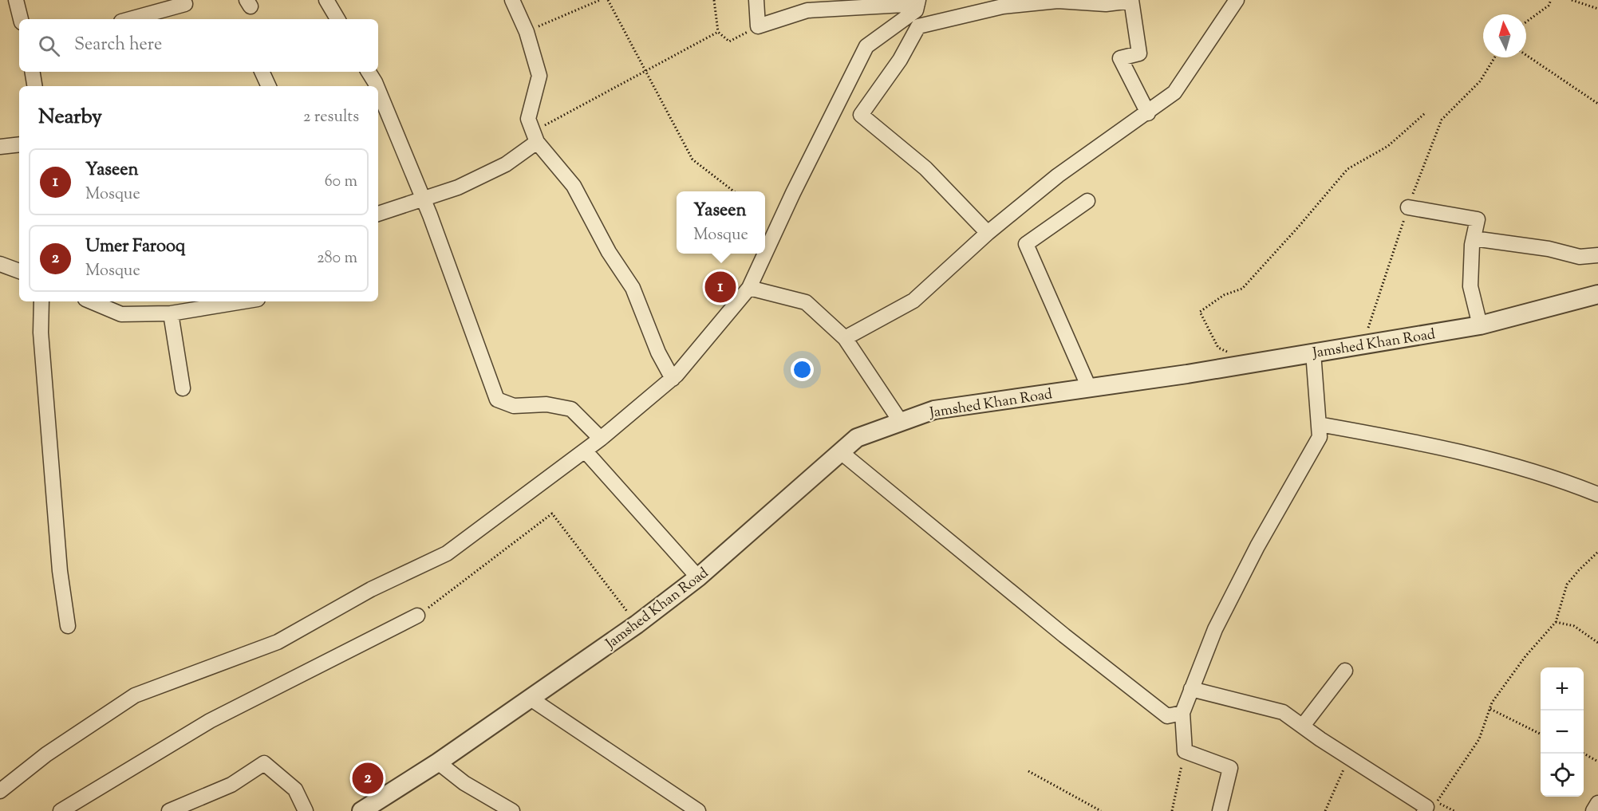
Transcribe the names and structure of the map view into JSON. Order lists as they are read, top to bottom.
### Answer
{
  "streets": {
    "street": ["Jamshed Khan Road"]
  },
  "north": "top",
  "page": {
    "search": "Search here",
    "heading": ["Nearby", "2 results"],
    "list": [
      {
        "mark": "1",
        "name": "Yaseen",
        "note": "Mosque",
        "value": "60 m"
      },
      {
        "mark": "2",
        "name": "Umer Farooq",
        "note": "Mosque",
        "value": "280 m"
      }
    ],
    "popup": ["Yaseen", "Mosque"],
    "pins": ["1", "2"],
    "map_buttons": ["+", "−"]
  }
}
